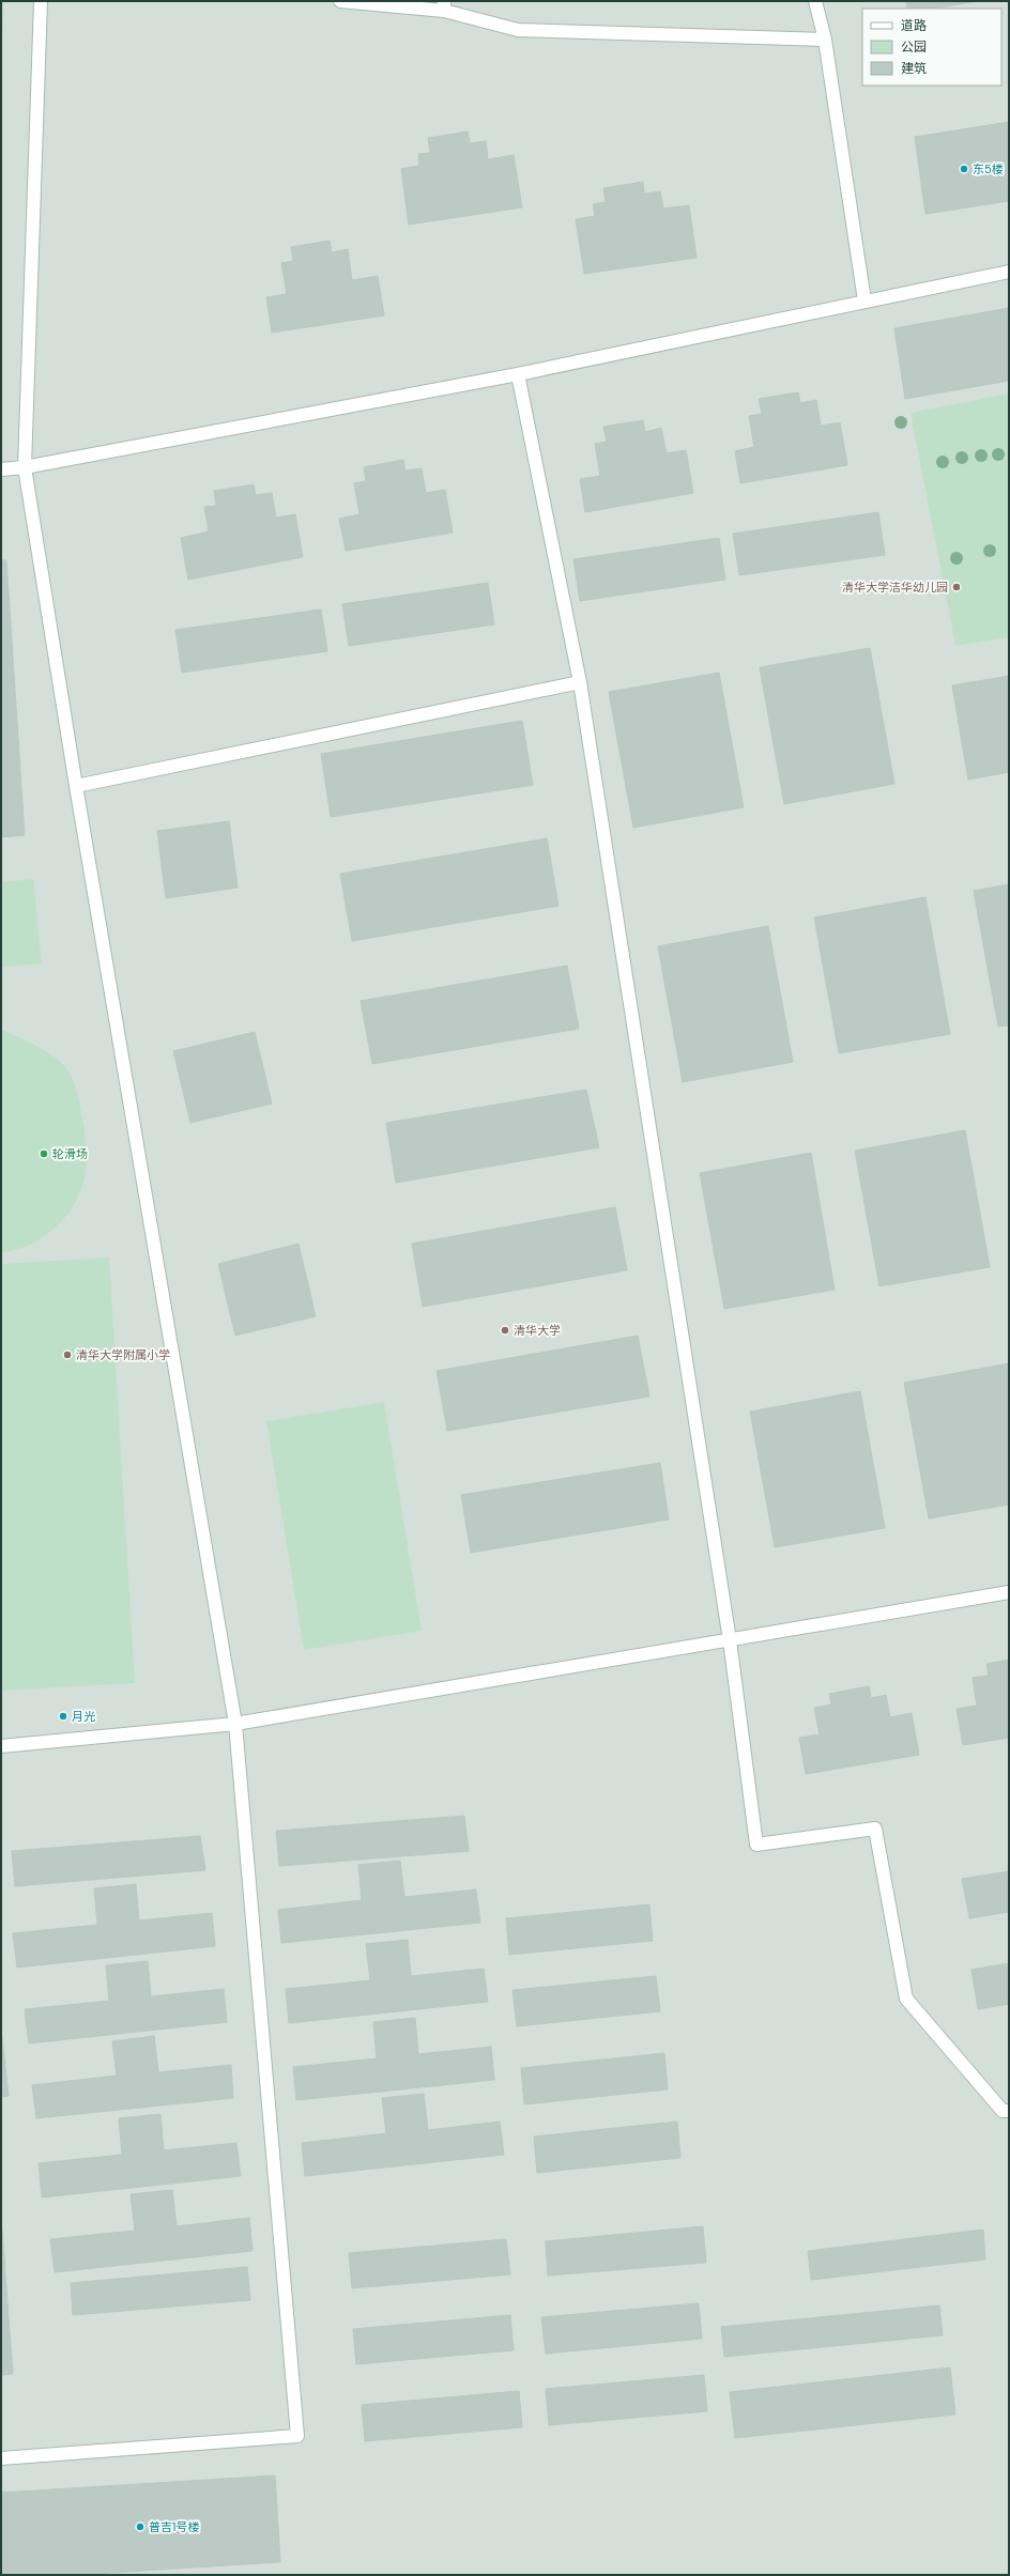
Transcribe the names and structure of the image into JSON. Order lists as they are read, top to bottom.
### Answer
{
  "places": [
    "东5楼",
    "清华大学洁华幼儿园",
    "轮滑场",
    "清华大学",
    "清华大学附属小学",
    "月光",
    "普吉1号楼"
  ],
  "legend": ["道路", "公园", "建筑"]
}
